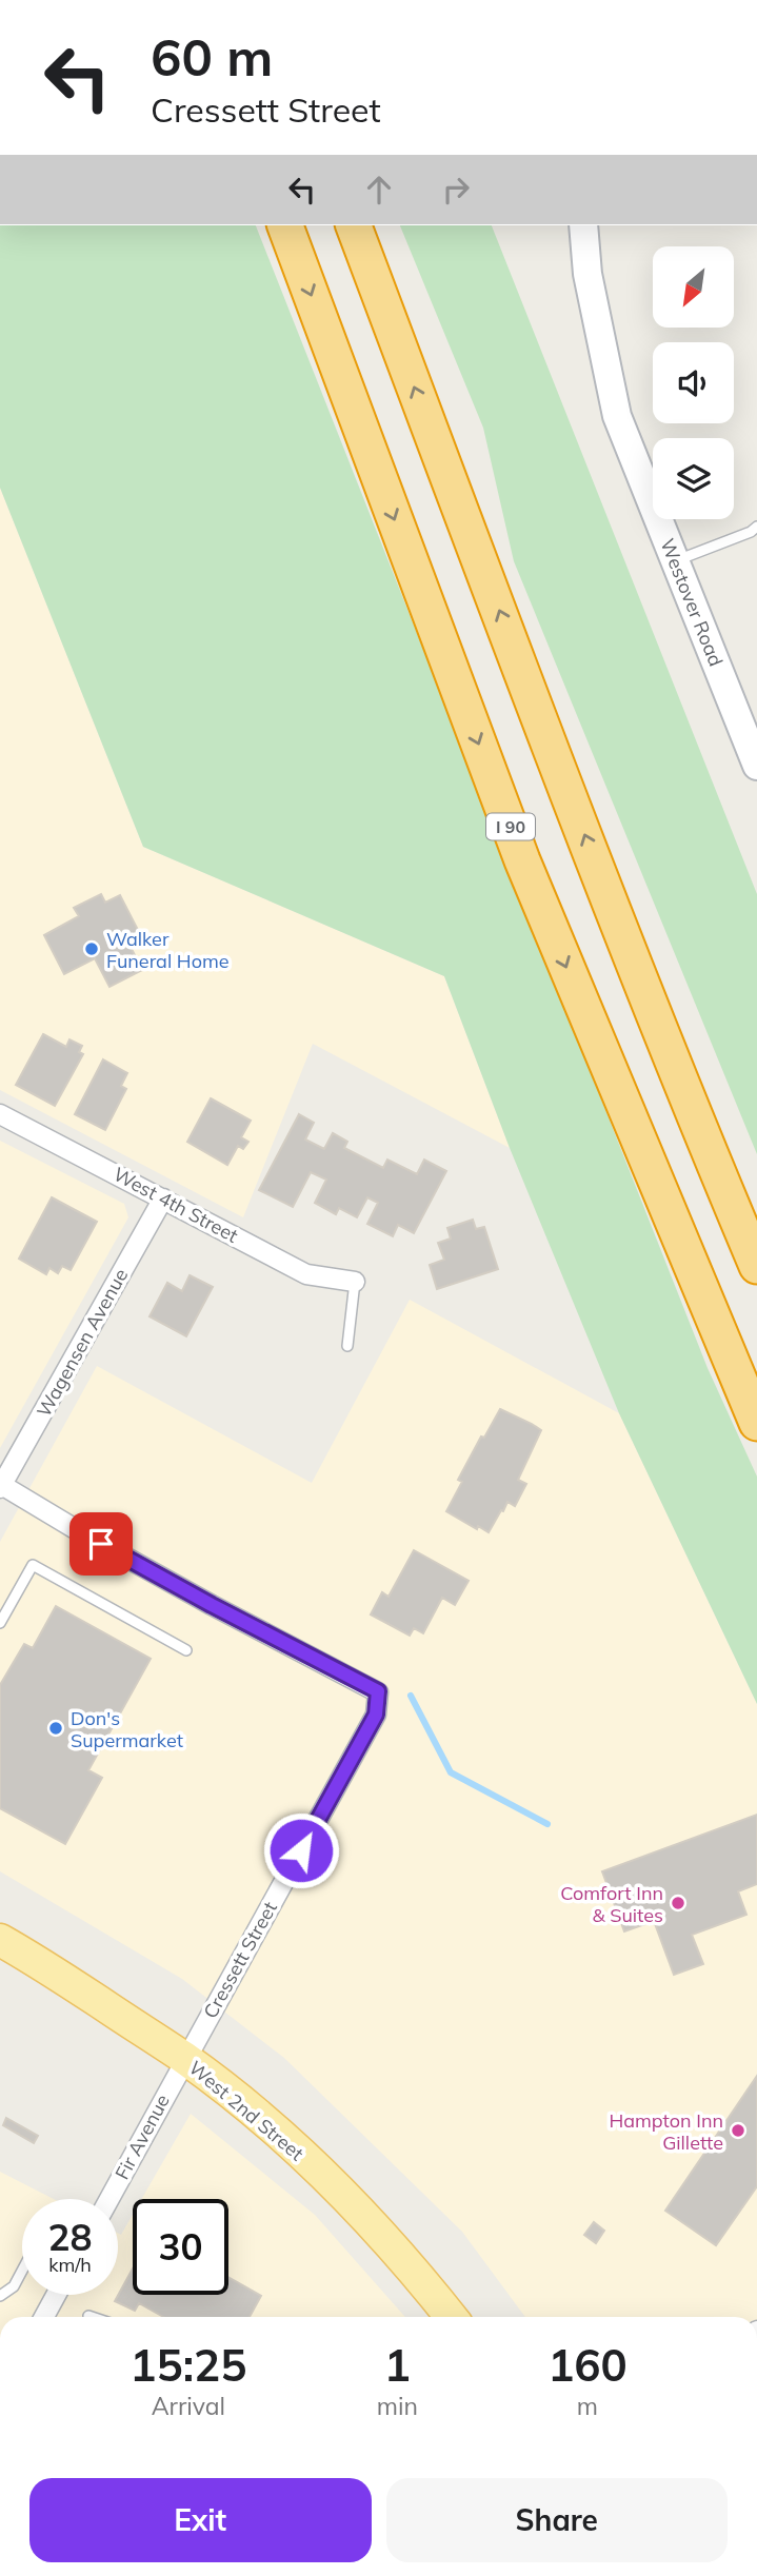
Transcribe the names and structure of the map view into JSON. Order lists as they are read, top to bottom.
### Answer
{
  "streets": {
    "highway": ["I 90"],
    "main road": ["West 2nd Street"],
    "street": [
      "Westover Road",
      "West 4th Street",
      "Wagensen Avenue",
      "Cressett Street",
      "Fir Avenue"
    ]
  },
  "crossings": [
    ["West 4th Street", "Wagensen Avenue"],
    ["Wagensen Avenue", "Cressett Street"],
    ["Cressett Street", "West 2nd Street"],
    ["Cressett Street", "Fir Avenue"],
    ["West 2nd Street", "Fir Avenue"]
  ],
  "places": [
    "Walker Funeral Home",
    "Don's Supermarket",
    "Comfort Inn & Suites",
    "Hampton Inn Gillette"
  ],
  "north": "bottom left",
  "page": {
    "turn": ["60 m", "Cressett Street"],
    "speed": "28 km/h",
    "limit": "30",
    "eta": [
      "15:25",
      "Arrival",
      "1",
      "min",
      "160",
      "m"
    ],
    "buttons": ["Exit", "Share"]
  }
}
